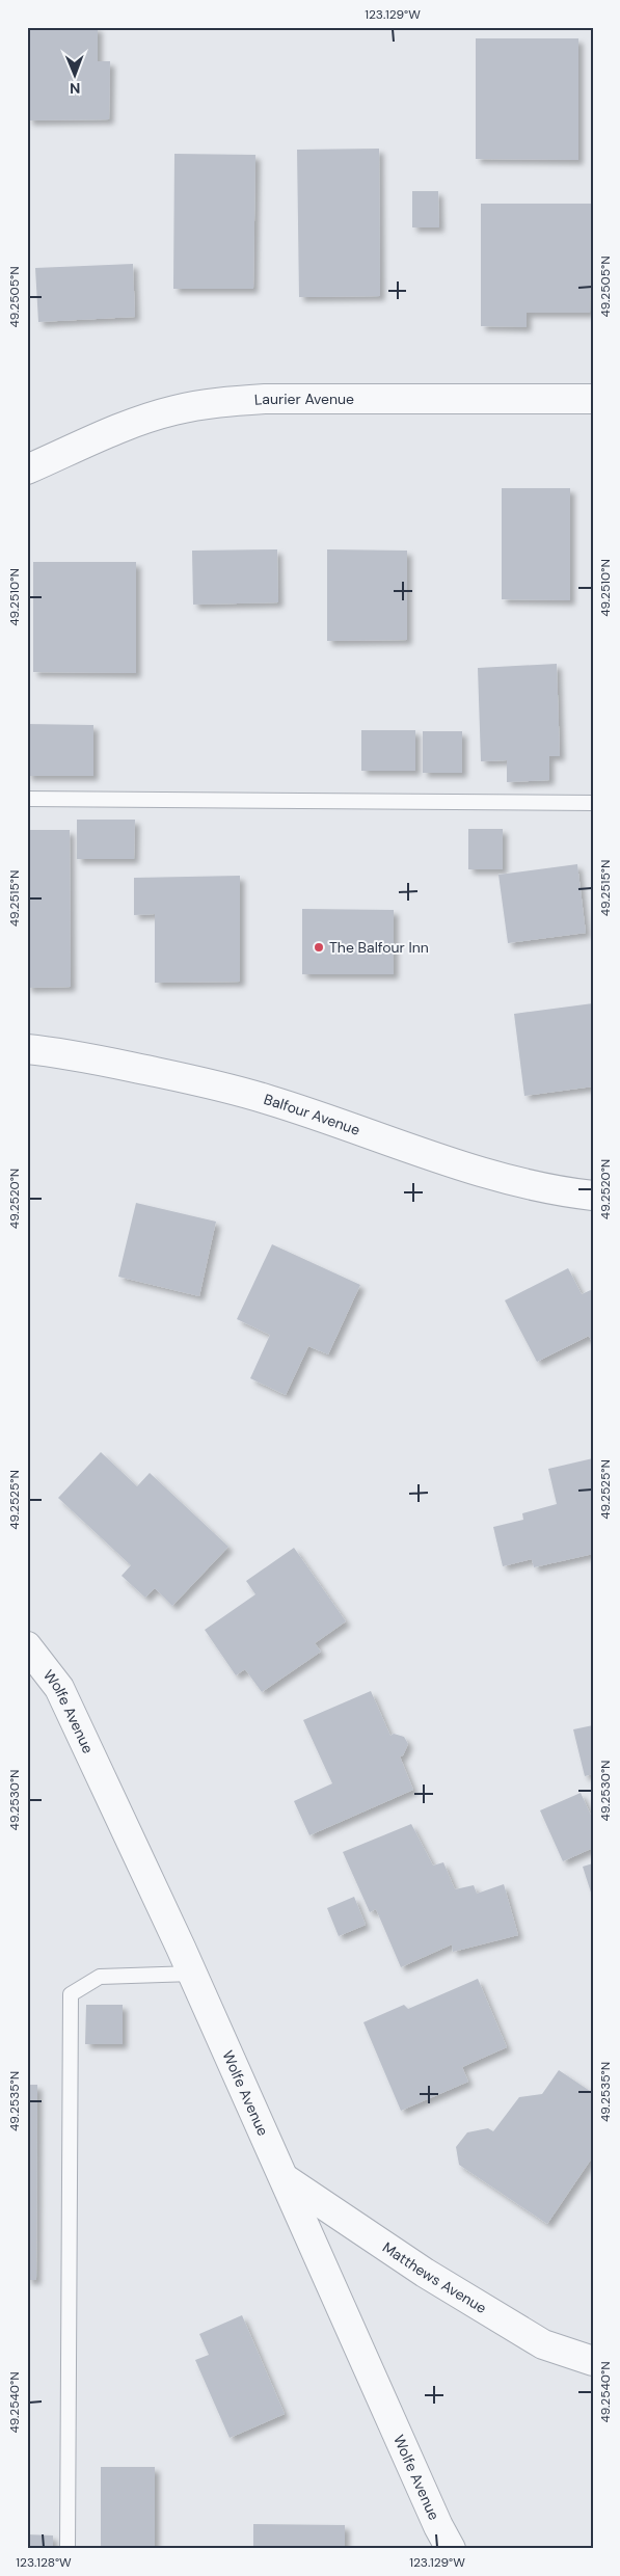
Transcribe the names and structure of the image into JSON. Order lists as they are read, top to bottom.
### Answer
{
  "streets": {
    "street": [
      "Laurier Avenue",
      "Balfour Avenue",
      "Wolfe Avenue",
      "Matthews Avenue"
    ]
  },
  "crossings": [
    ["Wolfe Avenue", "Matthews Avenue"]
  ],
  "places": ["The Balfour Inn"],
  "north": "bottom",
  "coordinates": [
    "123.129°W",
    "49.2505°N",
    "49.2510°N",
    "49.2515°N",
    "49.2520°N",
    "49.2525°N",
    "49.2530°N",
    "49.2535°N",
    "49.2540°N",
    "123.128°W"
  ]
}
